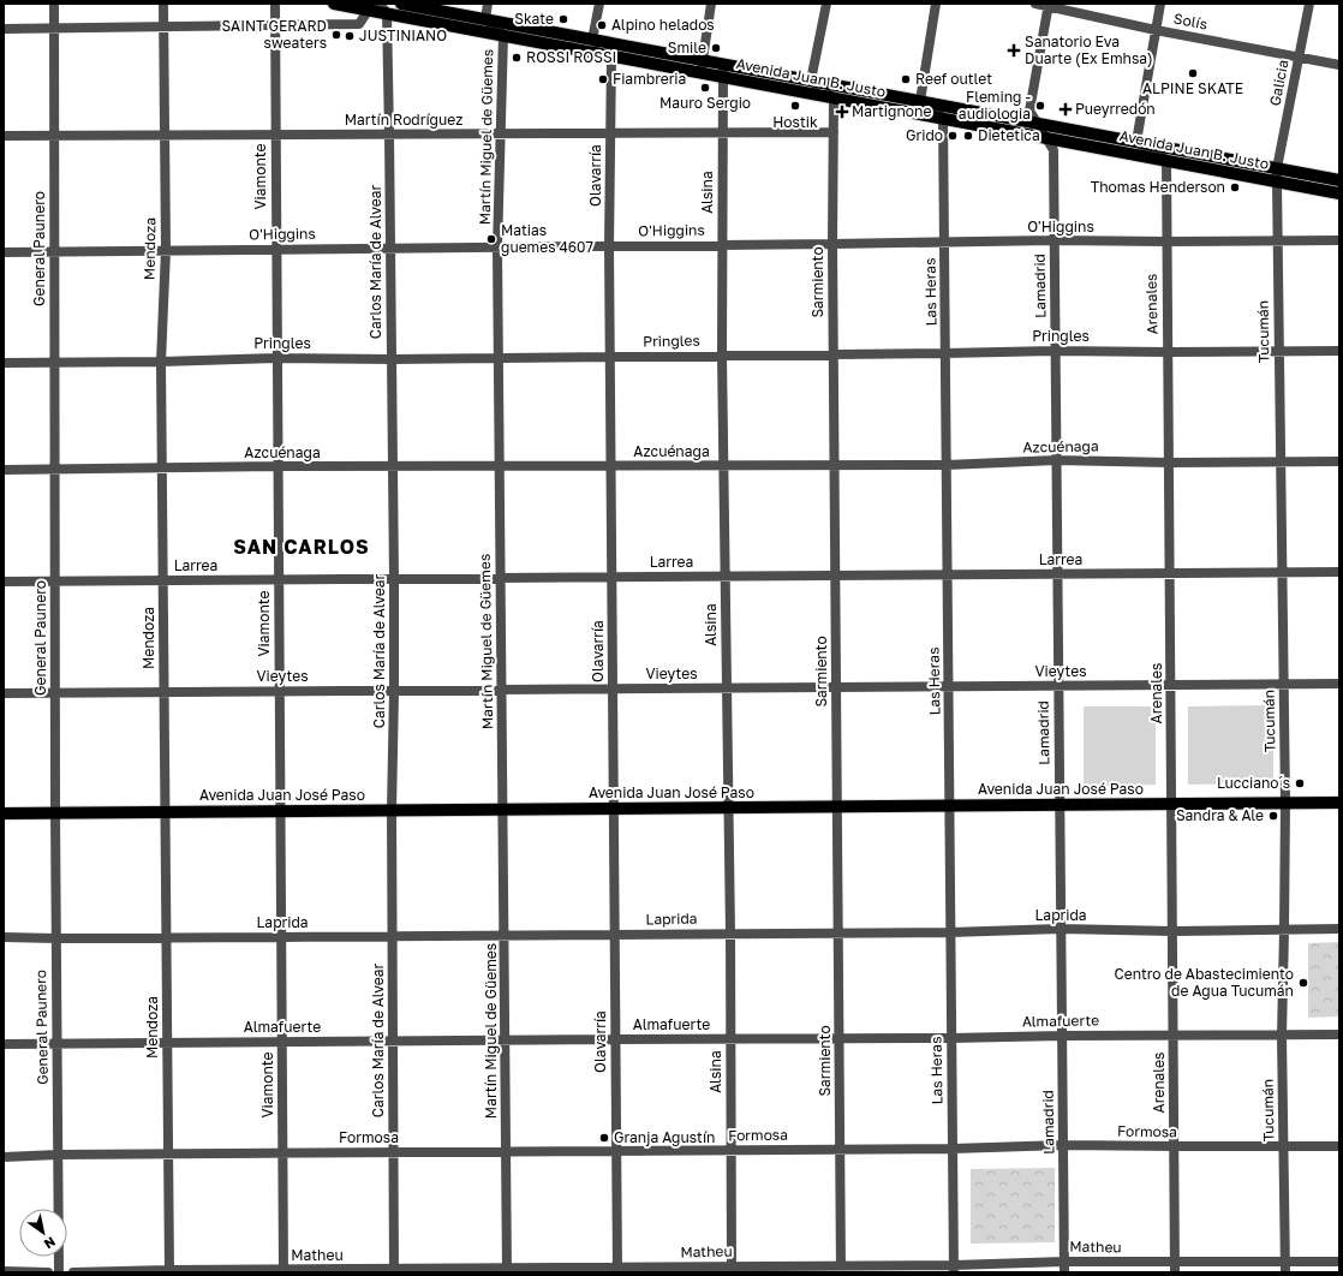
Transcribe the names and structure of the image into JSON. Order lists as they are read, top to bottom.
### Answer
{
  "streets": {
    "main road": ["Avenida Juan B. Justo", "Avenida Juan José Paso"],
    "street": [
      "Solís",
      "Galicia",
      "Martín Rodríguez",
      "Martín Miguel de Güemes",
      "Olavarría",
      "Viamonte",
      "Alsina",
      "O'Higgins",
      "General Paunero",
      "Mendoza",
      "Carlos María de Alvear",
      "Sarmiento",
      "Lamadrid",
      "Las Heras",
      "Arenales",
      "Tucumán",
      "Pringles",
      "Azcuénaga",
      "Larrea",
      "Vieytes",
      "Laprida",
      "Almafuerte",
      "Formosa",
      "Matheu"
    ]
  },
  "crossings": [
    ["Solís", "Galicia"],
    ["Solís", "Lamadrid"],
    ["Avenida Juan B. Justo", "Galicia"],
    ["Avenida Juan B. Justo", "Martín Miguel de Güemes"],
    ["Avenida Juan B. Justo", "Olavarría"],
    ["Avenida Juan B. Justo", "Alsina"],
    ["Avenida Juan B. Justo", "Carlos María de Alvear"],
    ["Avenida Juan B. Justo", "Sarmiento"],
    ["Avenida Juan B. Justo", "Lamadrid"],
    ["Avenida Juan B. Justo", "Las Heras"],
    ["Avenida Juan B. Justo", "Arenales"],
    ["Avenida Juan B. Justo", "Tucumán"],
    ["Galicia", "Tucumán"],
    ["Martín Rodríguez", "Martín Miguel de Güemes"],
    ["Martín Rodríguez", "Olavarría"],
    ["Martín Rodríguez", "Viamonte"],
    ["Martín Rodríguez", "Alsina"],
    ["Martín Rodríguez", "General Paunero"],
    ["Martín Rodríguez", "Mendoza"],
    ["Martín Rodríguez", "Carlos María de Alvear"],
    ["Martín Rodríguez", "Sarmiento"],
    ["Martín Miguel de Güemes", "O'Higgins"],
    ["Martín Miguel de Güemes", "Pringles"],
    ["Martín Miguel de Güemes", "Azcuénaga"],
    ["Martín Miguel de Güemes", "Larrea"],
    ["Martín Miguel de Güemes", "Vieytes"],
    ["Martín Miguel de Güemes", "Avenida Juan José Paso"],
    ["Martín Miguel de Güemes", "Laprida"],
    ["Martín Miguel de Güemes", "Almafuerte"],
    ["Martín Miguel de Güemes", "Formosa"],
    ["Martín Miguel de Güemes", "Matheu"],
    ["Olavarría", "O'Higgins"],
    ["Olavarría", "Pringles"],
    ["Olavarría", "Azcuénaga"],
    ["Olavarría", "Larrea"],
    ["Olavarría", "Vieytes"],
    ["Olavarría", "Avenida Juan José Paso"],
    ["Olavarría", "Laprida"],
    ["Olavarría", "Almafuerte"],
    ["Olavarría", "Formosa"],
    ["Olavarría", "Matheu"],
    ["Viamonte", "O'Higgins"],
    ["Viamonte", "Pringles"],
    ["Viamonte", "Azcuénaga"],
    ["Viamonte", "Larrea"],
    ["Viamonte", "Vieytes"],
    ["Viamonte", "Avenida Juan José Paso"],
    ["Viamonte", "Laprida"],
    ["Viamonte", "Almafuerte"],
    ["Viamonte", "Formosa"],
    ["Viamonte", "Matheu"],
    ["Alsina", "O'Higgins"],
    ["Alsina", "Pringles"],
    ["Alsina", "Azcuénaga"],
    ["Alsina", "Larrea"],
    ["Alsina", "Vieytes"],
    ["Alsina", "Avenida Juan José Paso"],
    ["Alsina", "Laprida"],
    ["Alsina", "Almafuerte"],
    ["Alsina", "Formosa"],
    ["Alsina", "Matheu"],
    ["O'Higgins", "General Paunero"],
    ["O'Higgins", "Mendoza"],
    ["O'Higgins", "Carlos María de Alvear"],
    ["O'Higgins", "Sarmiento"],
    ["O'Higgins", "Lamadrid"],
    ["O'Higgins", "Las Heras"],
    ["O'Higgins", "Arenales"],
    ["O'Higgins", "Tucumán"],
    ["General Paunero", "Pringles"],
    ["General Paunero", "Azcuénaga"],
    ["General Paunero", "Larrea"],
    ["General Paunero", "Vieytes"],
    ["General Paunero", "Avenida Juan José Paso"],
    ["General Paunero", "Laprida"],
    ["General Paunero", "Almafuerte"],
    ["General Paunero", "Formosa"],
    ["Mendoza", "Pringles"],
    ["Mendoza", "Azcuénaga"],
    ["Mendoza", "Larrea"],
    ["Mendoza", "Vieytes"],
    ["Mendoza", "Avenida Juan José Paso"],
    ["Mendoza", "Laprida"],
    ["Mendoza", "Almafuerte"],
    ["Mendoza", "Formosa"],
    ["Mendoza", "Matheu"],
    ["Carlos María de Alvear", "Pringles"],
    ["Carlos María de Alvear", "Azcuénaga"],
    ["Carlos María de Alvear", "Larrea"],
    ["Carlos María de Alvear", "Vieytes"],
    ["Carlos María de Alvear", "Avenida Juan José Paso"],
    ["Carlos María de Alvear", "Laprida"],
    ["Carlos María de Alvear", "Almafuerte"],
    ["Carlos María de Alvear", "Formosa"],
    ["Carlos María de Alvear", "Matheu"],
    ["Sarmiento", "Pringles"],
    ["Sarmiento", "Azcuénaga"],
    ["Sarmiento", "Larrea"],
    ["Sarmiento", "Vieytes"],
    ["Sarmiento", "Avenida Juan José Paso"],
    ["Sarmiento", "Laprida"],
    ["Sarmiento", "Almafuerte"],
    ["Sarmiento", "Formosa"],
    ["Sarmiento", "Matheu"],
    ["Lamadrid", "Pringles"],
    ["Lamadrid", "Azcuénaga"],
    ["Lamadrid", "Larrea"],
    ["Lamadrid", "Vieytes"],
    ["Lamadrid", "Avenida Juan José Paso"],
    ["Lamadrid", "Laprida"],
    ["Lamadrid", "Almafuerte"],
    ["Lamadrid", "Formosa"],
    ["Lamadrid", "Matheu"],
    ["Las Heras", "Pringles"],
    ["Las Heras", "Azcuénaga"],
    ["Las Heras", "Larrea"],
    ["Las Heras", "Vieytes"],
    ["Las Heras", "Avenida Juan José Paso"],
    ["Las Heras", "Laprida"],
    ["Las Heras", "Almafuerte"],
    ["Las Heras", "Formosa"],
    ["Las Heras", "Matheu"],
    ["Arenales", "Pringles"],
    ["Arenales", "Azcuénaga"],
    ["Arenales", "Larrea"],
    ["Arenales", "Vieytes"],
    ["Arenales", "Avenida Juan José Paso"],
    ["Arenales", "Laprida"],
    ["Arenales", "Almafuerte"],
    ["Arenales", "Formosa"],
    ["Arenales", "Matheu"],
    ["Tucumán", "Pringles"],
    ["Tucumán", "Azcuénaga"],
    ["Tucumán", "Larrea"],
    ["Tucumán", "Vieytes"],
    ["Tucumán", "Avenida Juan José Paso"],
    ["Tucumán", "Laprida"],
    ["Tucumán", "Almafuerte"],
    ["Tucumán", "Formosa"],
    ["Tucumán", "Matheu"]
  ],
  "districts": ["SAN CARLOS"],
  "places": {
    "other": [
      "Skate",
      "Alpino helados",
      "SAINT GERARD sweaters",
      "JUSTINIANO",
      "Smile",
      "ROSSI ROSSI",
      "ALPINE SKATE",
      "Fiambreria",
      "Reef outlet",
      "Mauro Sergio",
      "Hostik",
      "Fleming - audiologia",
      "Grido",
      "Dietetica",
      "Thomas Henderson",
      "Matias guemes 4607",
      "Lucciano´s",
      "Sandra & Ale",
      "Centro de Abastecimiento de Agua Tucumán",
      "Granja Agustín"
    ],
    "health": ["Sanatorio Eva Duarte (Ex Emhsa)", "Pueyrredón", "Martignone"]
  },
  "north": "bottom right"
}
